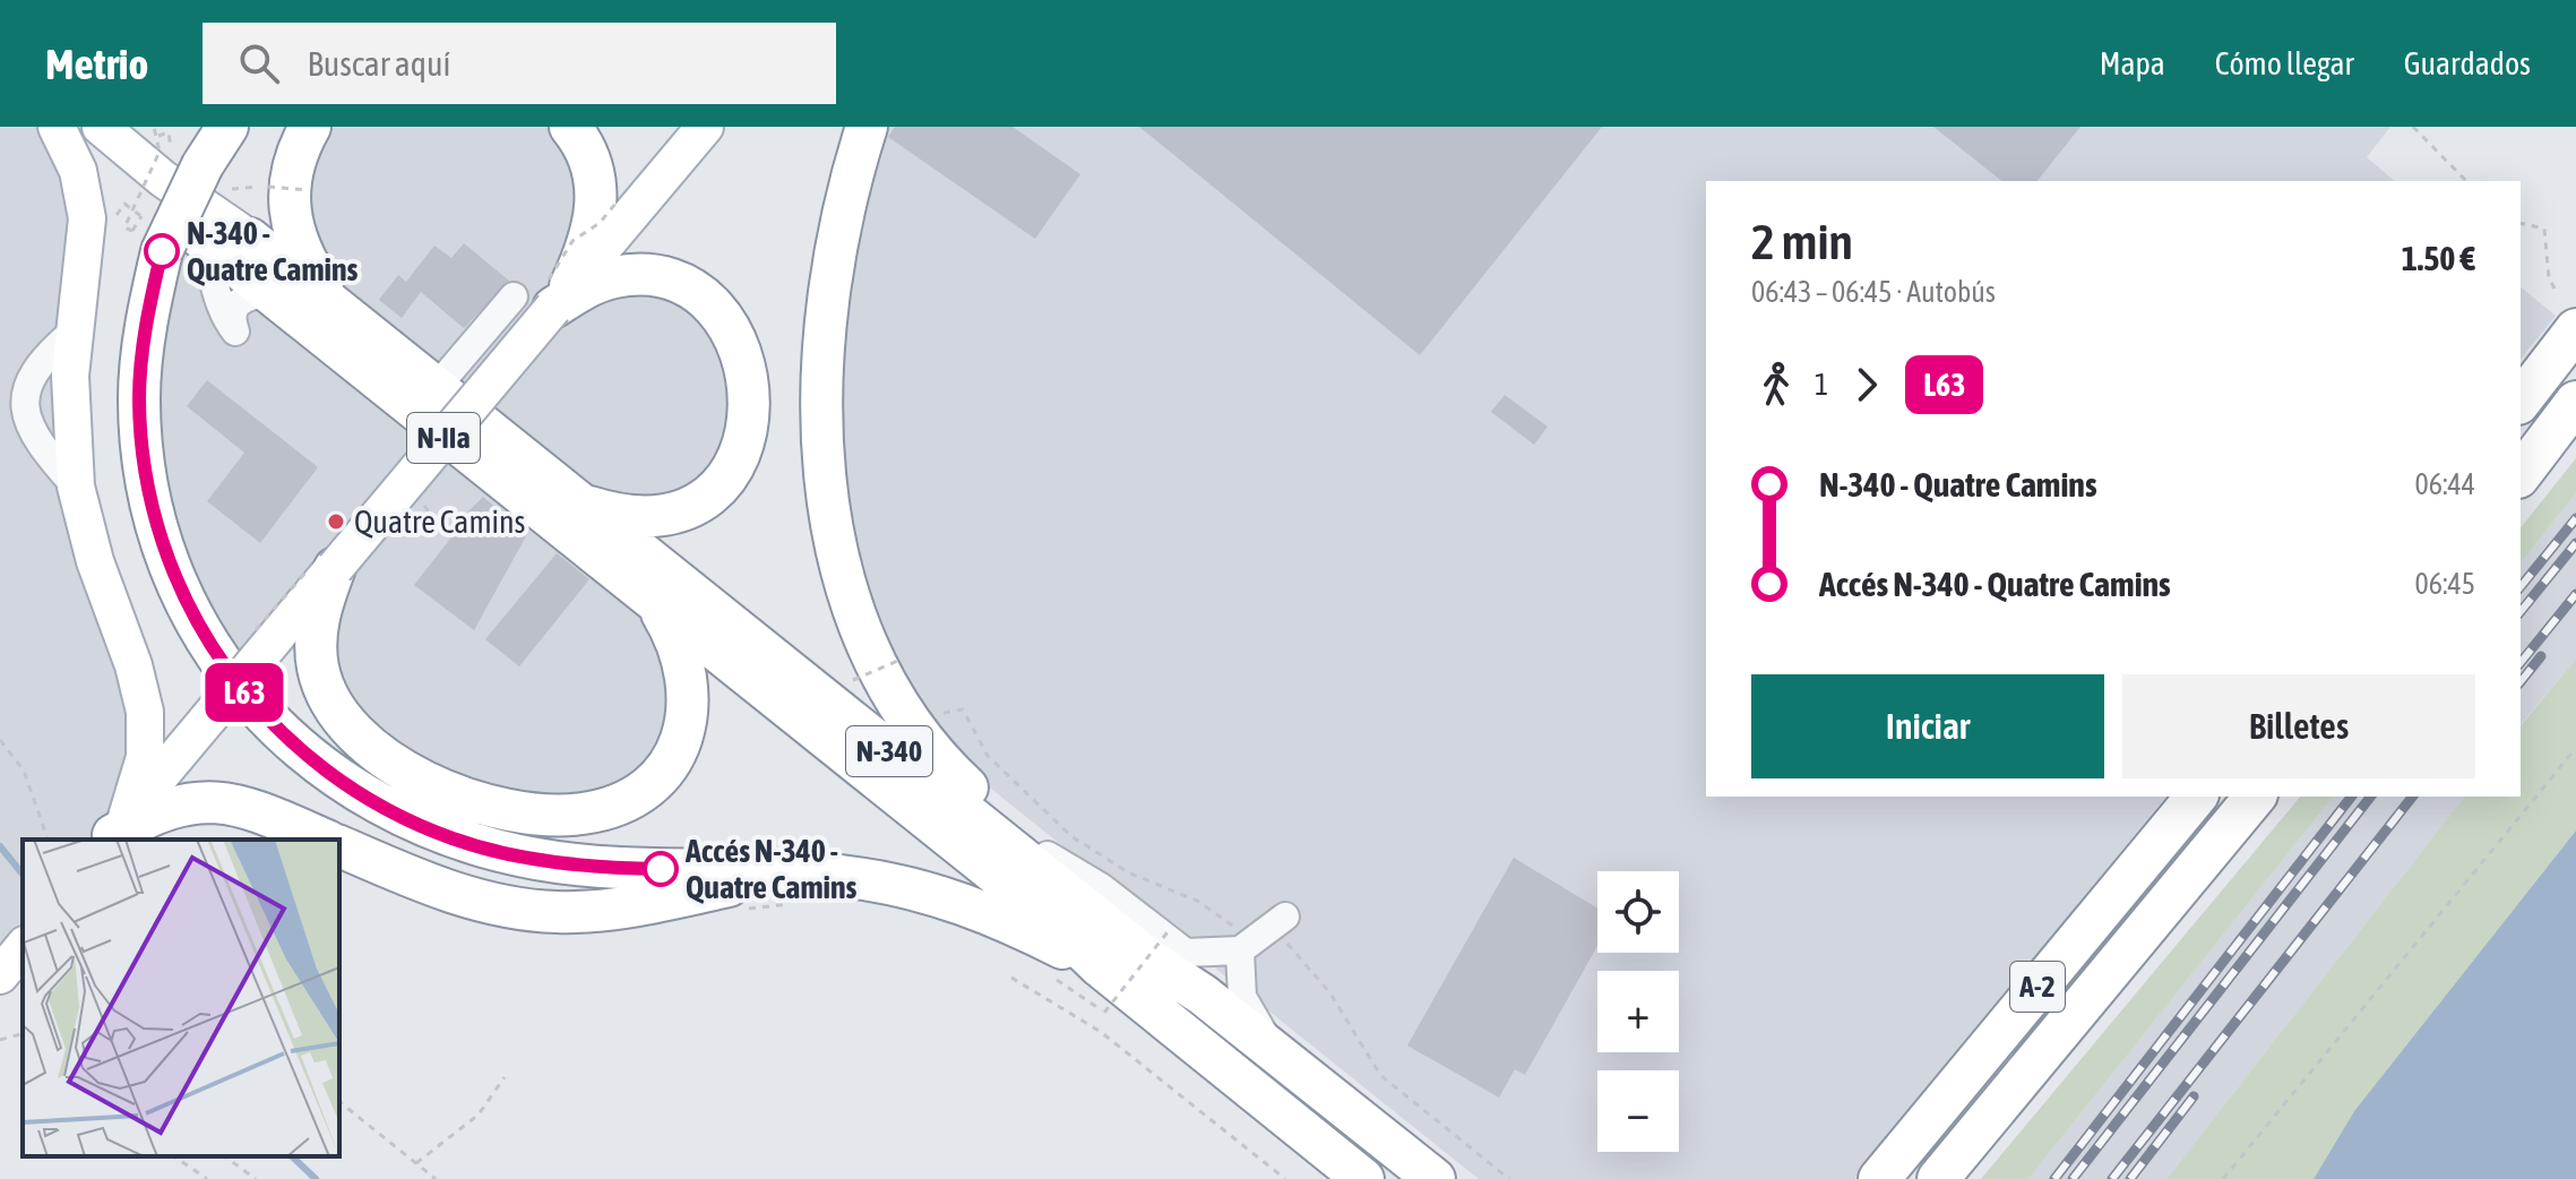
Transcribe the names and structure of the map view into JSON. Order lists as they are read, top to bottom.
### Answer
{
  "streets": {
    "highway": ["N-340", "A-2"],
    "main road": ["N-IIa"]
  },
  "places": ["N-340 - Quatre Camins", "Quatre Camins", "Accés N-340 - Quatre Camins"],
  "lines": ["bus line L63"],
  "page": {
    "header": "Metrio",
    "search": "Buscar aquí",
    "nav": ["Mapa", "Cómo llegar", "Guardados"],
    "on_map": "L63",
    "heading": ["2 min", "06:43 – 06:45 · Autobús", "1.50 €"],
    "legs": ["1", "L63"],
    "list": [
      {
        "name": "N-340 - Quatre Camins",
        "value": "06:44"
      },
      {
        "name": "Accés N-340 - Quatre Camins",
        "value": "06:45"
      }
    ],
    "buttons": ["Iniciar", "Billetes"],
    "map_buttons": ["+", "−"]
  }
}
